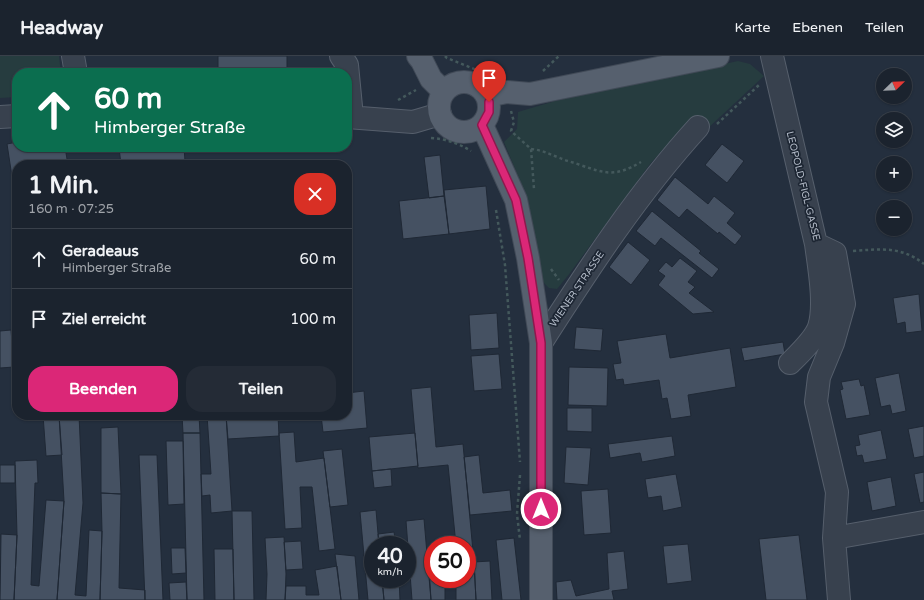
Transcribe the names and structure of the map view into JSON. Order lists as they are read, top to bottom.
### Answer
{
  "streets": {
    "street": ["LEOPOLD-FIGL-GASSE", "WIENER STRASSE"]
  },
  "north": "top right",
  "page": {
    "header": "Headway",
    "nav": ["Karte", "Ebenen", "Teilen"],
    "map_buttons": ["+", "−"],
    "turn": ["60 m", "Himberger Straße"],
    "heading": ["1 Min.", "160 m · 07:25"],
    "list": [
      {
        "name": "Geradeaus",
        "note": "Himberger Straße",
        "value": "60 m"
      },
      {
        "name": "Ziel erreicht",
        "value": "100 m"
      }
    ],
    "buttons": ["Beenden", "Teilen"],
    "speed": "40 km/h",
    "limit": "50"
  }
}
